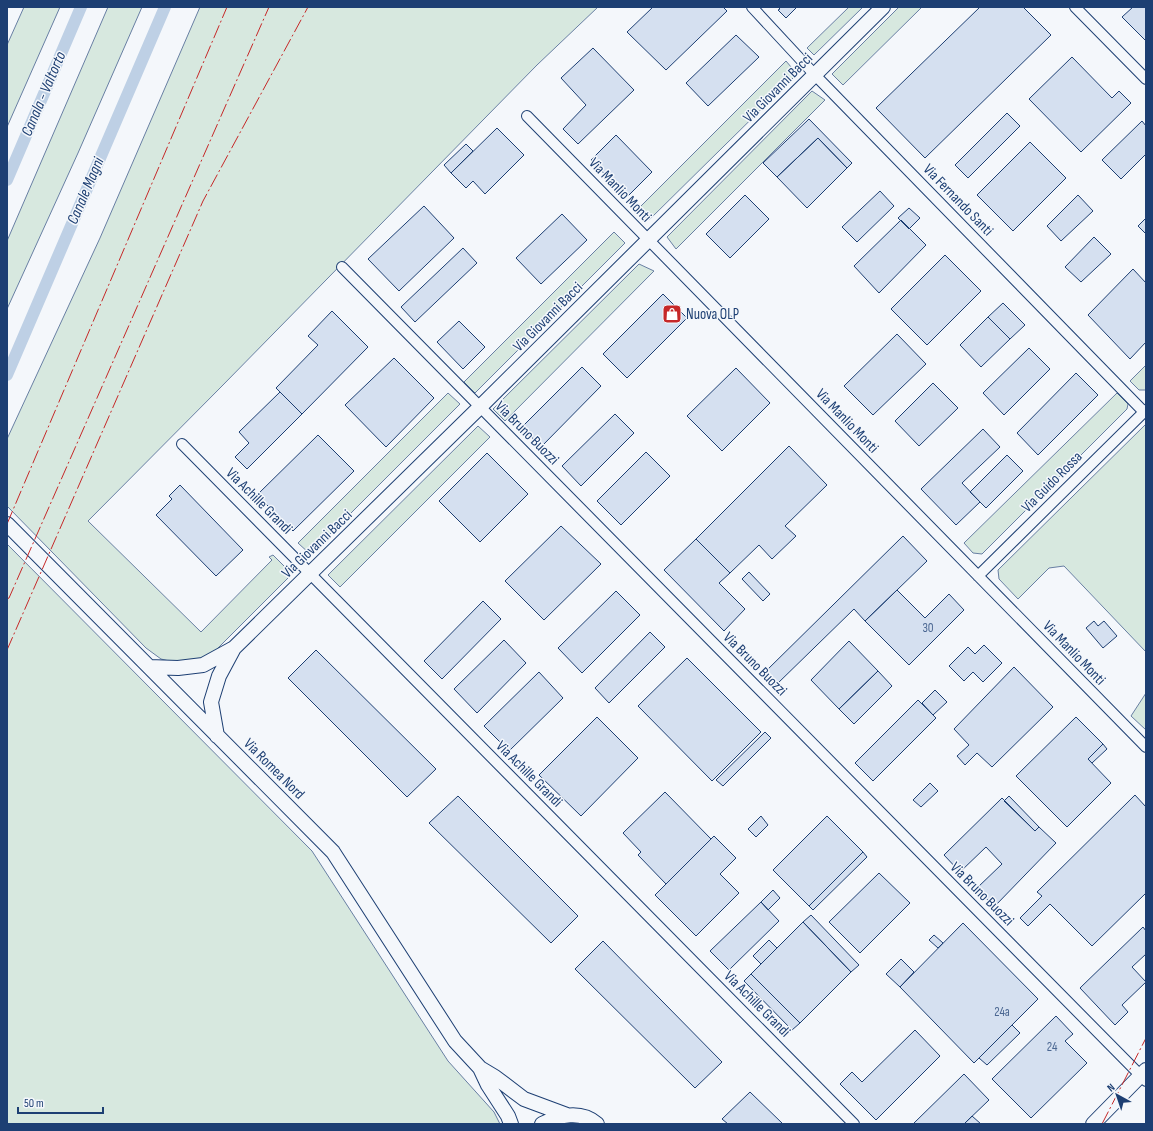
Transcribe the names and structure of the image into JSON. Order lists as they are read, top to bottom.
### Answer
{
  "streets": {
    "main road": ["Via Giovanni Bacci", "Via Romea Nord"],
    "street": [
      "Via Manlio Monti",
      "Via Fernando Santi",
      "Via Bruno Buozzi",
      "Via Guido Rossa",
      "Via Achille Grandi"
    ]
  },
  "crossings": [
    ["Via Giovanni Bacci", "Via Manlio Monti"],
    ["Via Giovanni Bacci", "Via Fernando Santi"],
    ["Via Giovanni Bacci", "Via Bruno Buozzi"],
    ["Via Giovanni Bacci", "Via Achille Grandi"],
    ["Via Giovanni Bacci", "Via Romea Nord"],
    ["Via Manlio Monti", "Via Guido Rossa"],
    ["Via Fernando Santi", "Via Guido Rossa"]
  ],
  "water": ["Canala - Valtorto", "Canale Magni"],
  "places": {
    "shop": ["Nuova OLP"]
  },
  "house_numbers": ["30", "24a", "24"],
  "scale_bar": "50 m",
  "north": "top left"
}
